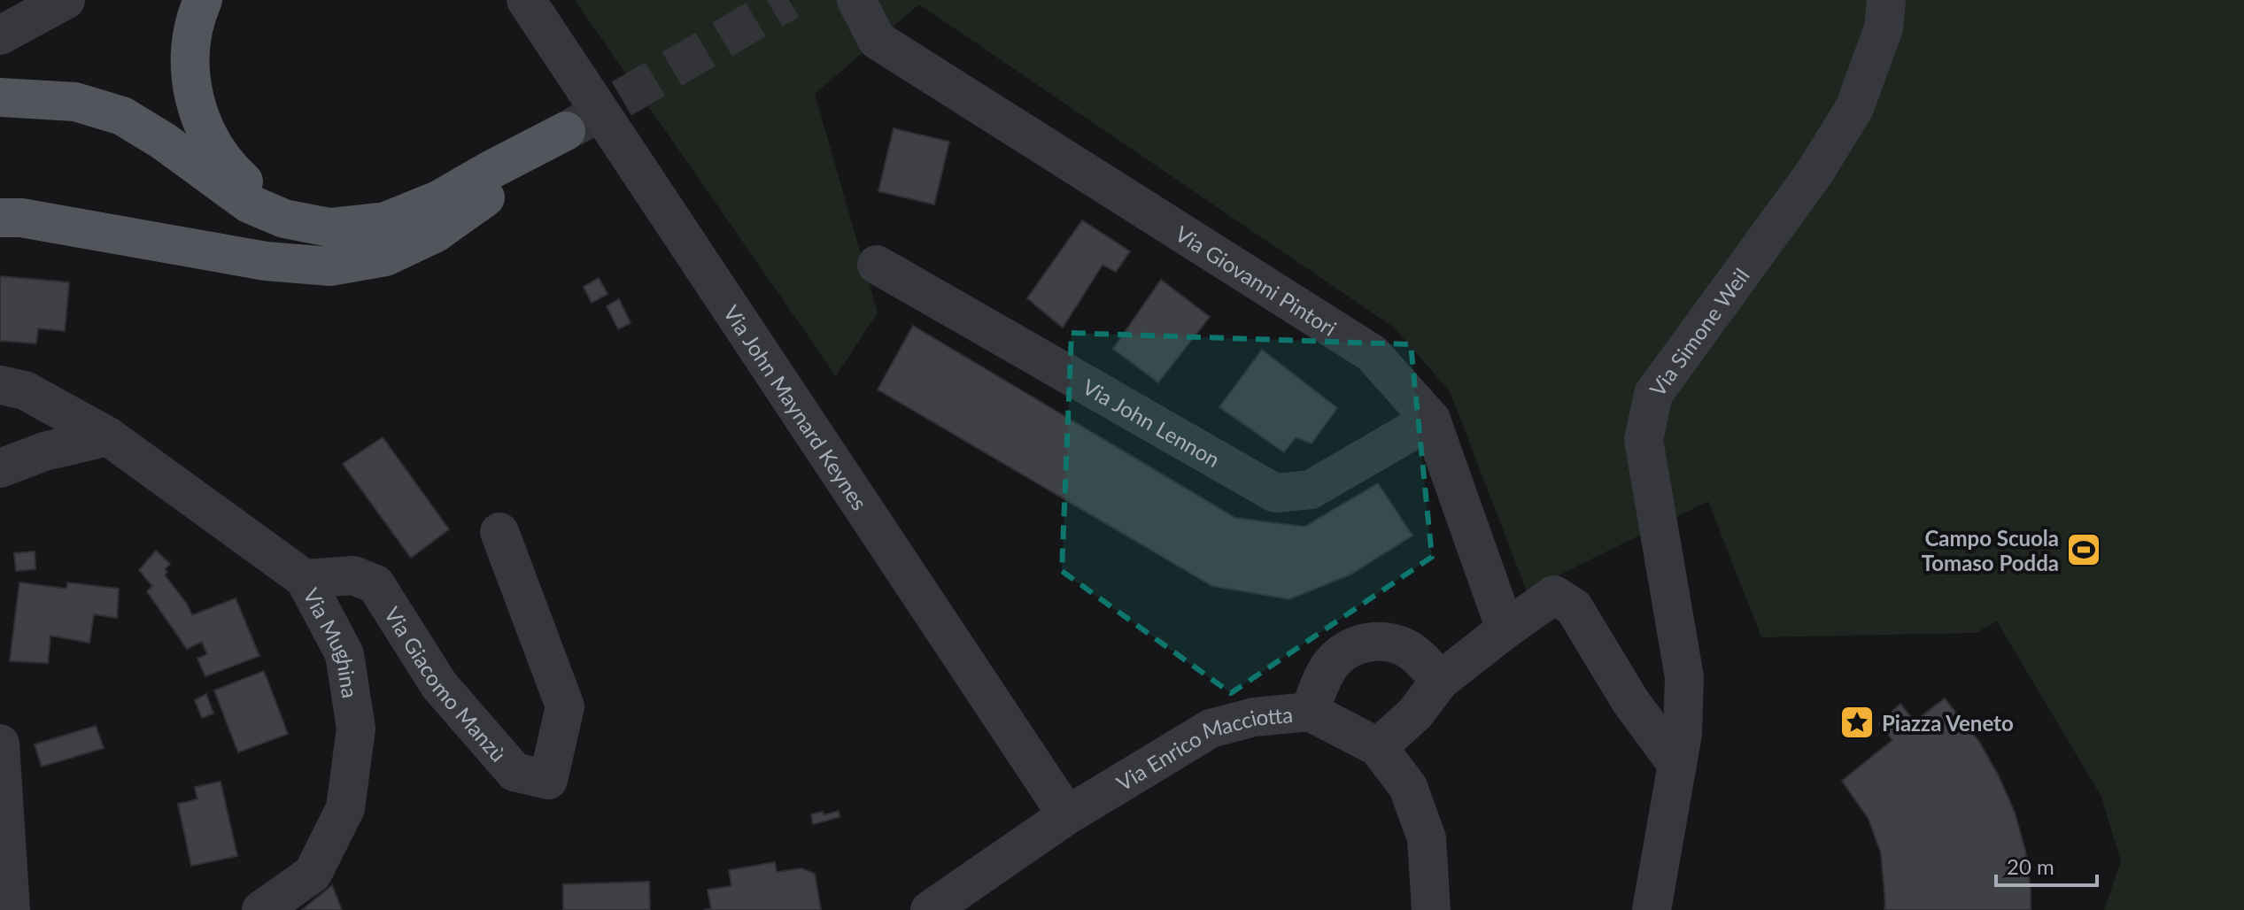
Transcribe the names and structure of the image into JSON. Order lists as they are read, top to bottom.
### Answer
{
  "streets": {
    "street": [
      "Via Giovanni Pintori",
      "Via Simone Weil",
      "Via John Maynard Keynes",
      "Via John Lennon",
      "Via Mughina",
      "Via Giacomo Manzù",
      "Via Enrico Macciotta"
    ]
  },
  "crossings": [
    ["Via Giovanni Pintori", "Via John Lennon"],
    ["Via John Maynard Keynes", "Via Enrico Macciotta"],
    ["Via Mughina", "Via Giacomo Manzù"]
  ],
  "places": {
    "sports": ["Campo Scuola Tomaso Podda"],
    "place": ["Piazza Veneto"]
  },
  "scale_bar": "20 m"
}
